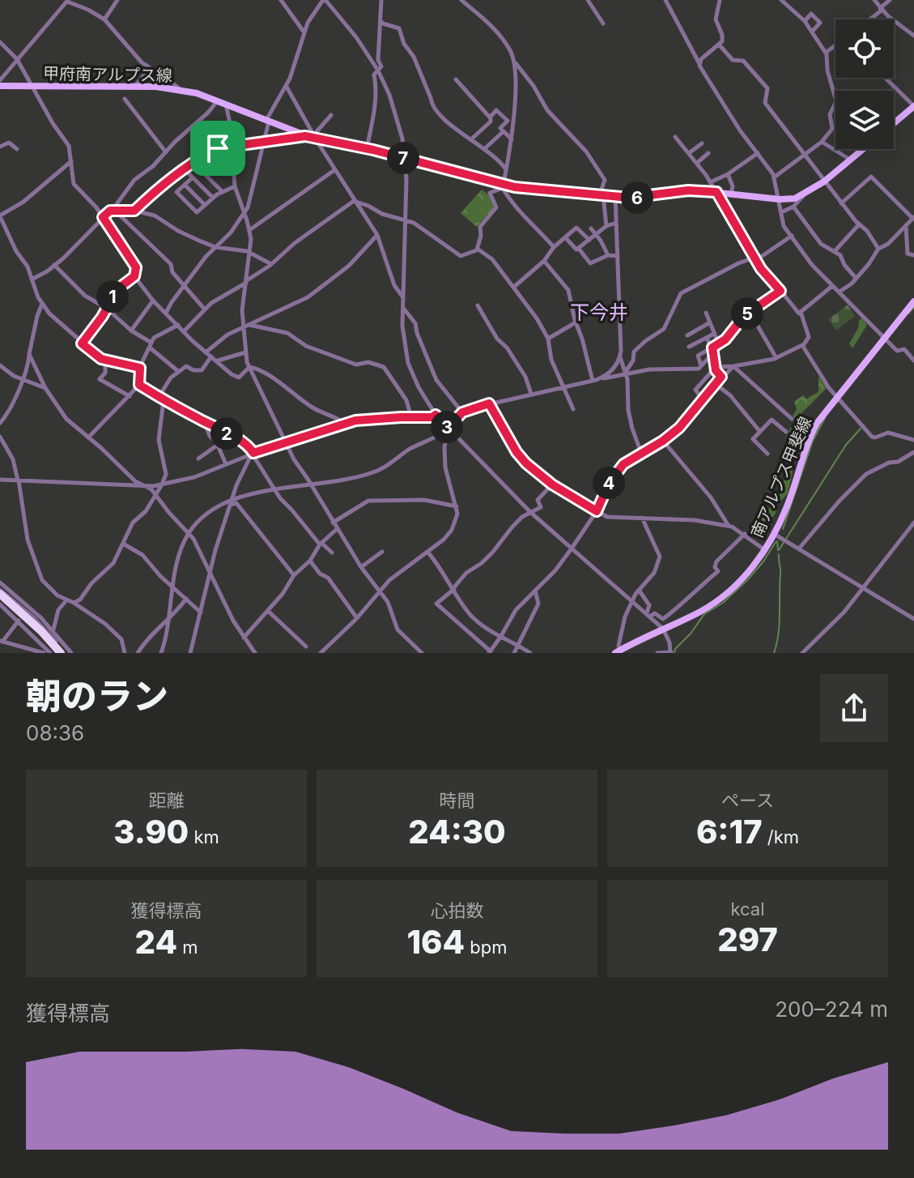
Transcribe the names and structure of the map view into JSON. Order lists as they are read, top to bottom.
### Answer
{
  "streets": {
    "main road": ["甲府南アルプス線", "南アルプス甲斐線"]
  },
  "districts": ["下今井"],
  "page": {
    "pins": [
      "7",
      "6",
      "1",
      "5",
      "3",
      "2",
      "4"
    ],
    "heading": ["朝のラン", "08:36"],
    "stats": [
      ["距離", "3.90 km"],
      ["時間", "24:30"],
      ["ペース", "6:17 /km"],
      ["獲得標高", "24 m"],
      ["心拍数", "164 bpm"],
      ["kcal", "297"]
    ],
    "chart": ["獲得標高", "200–224 m"]
  }
}
